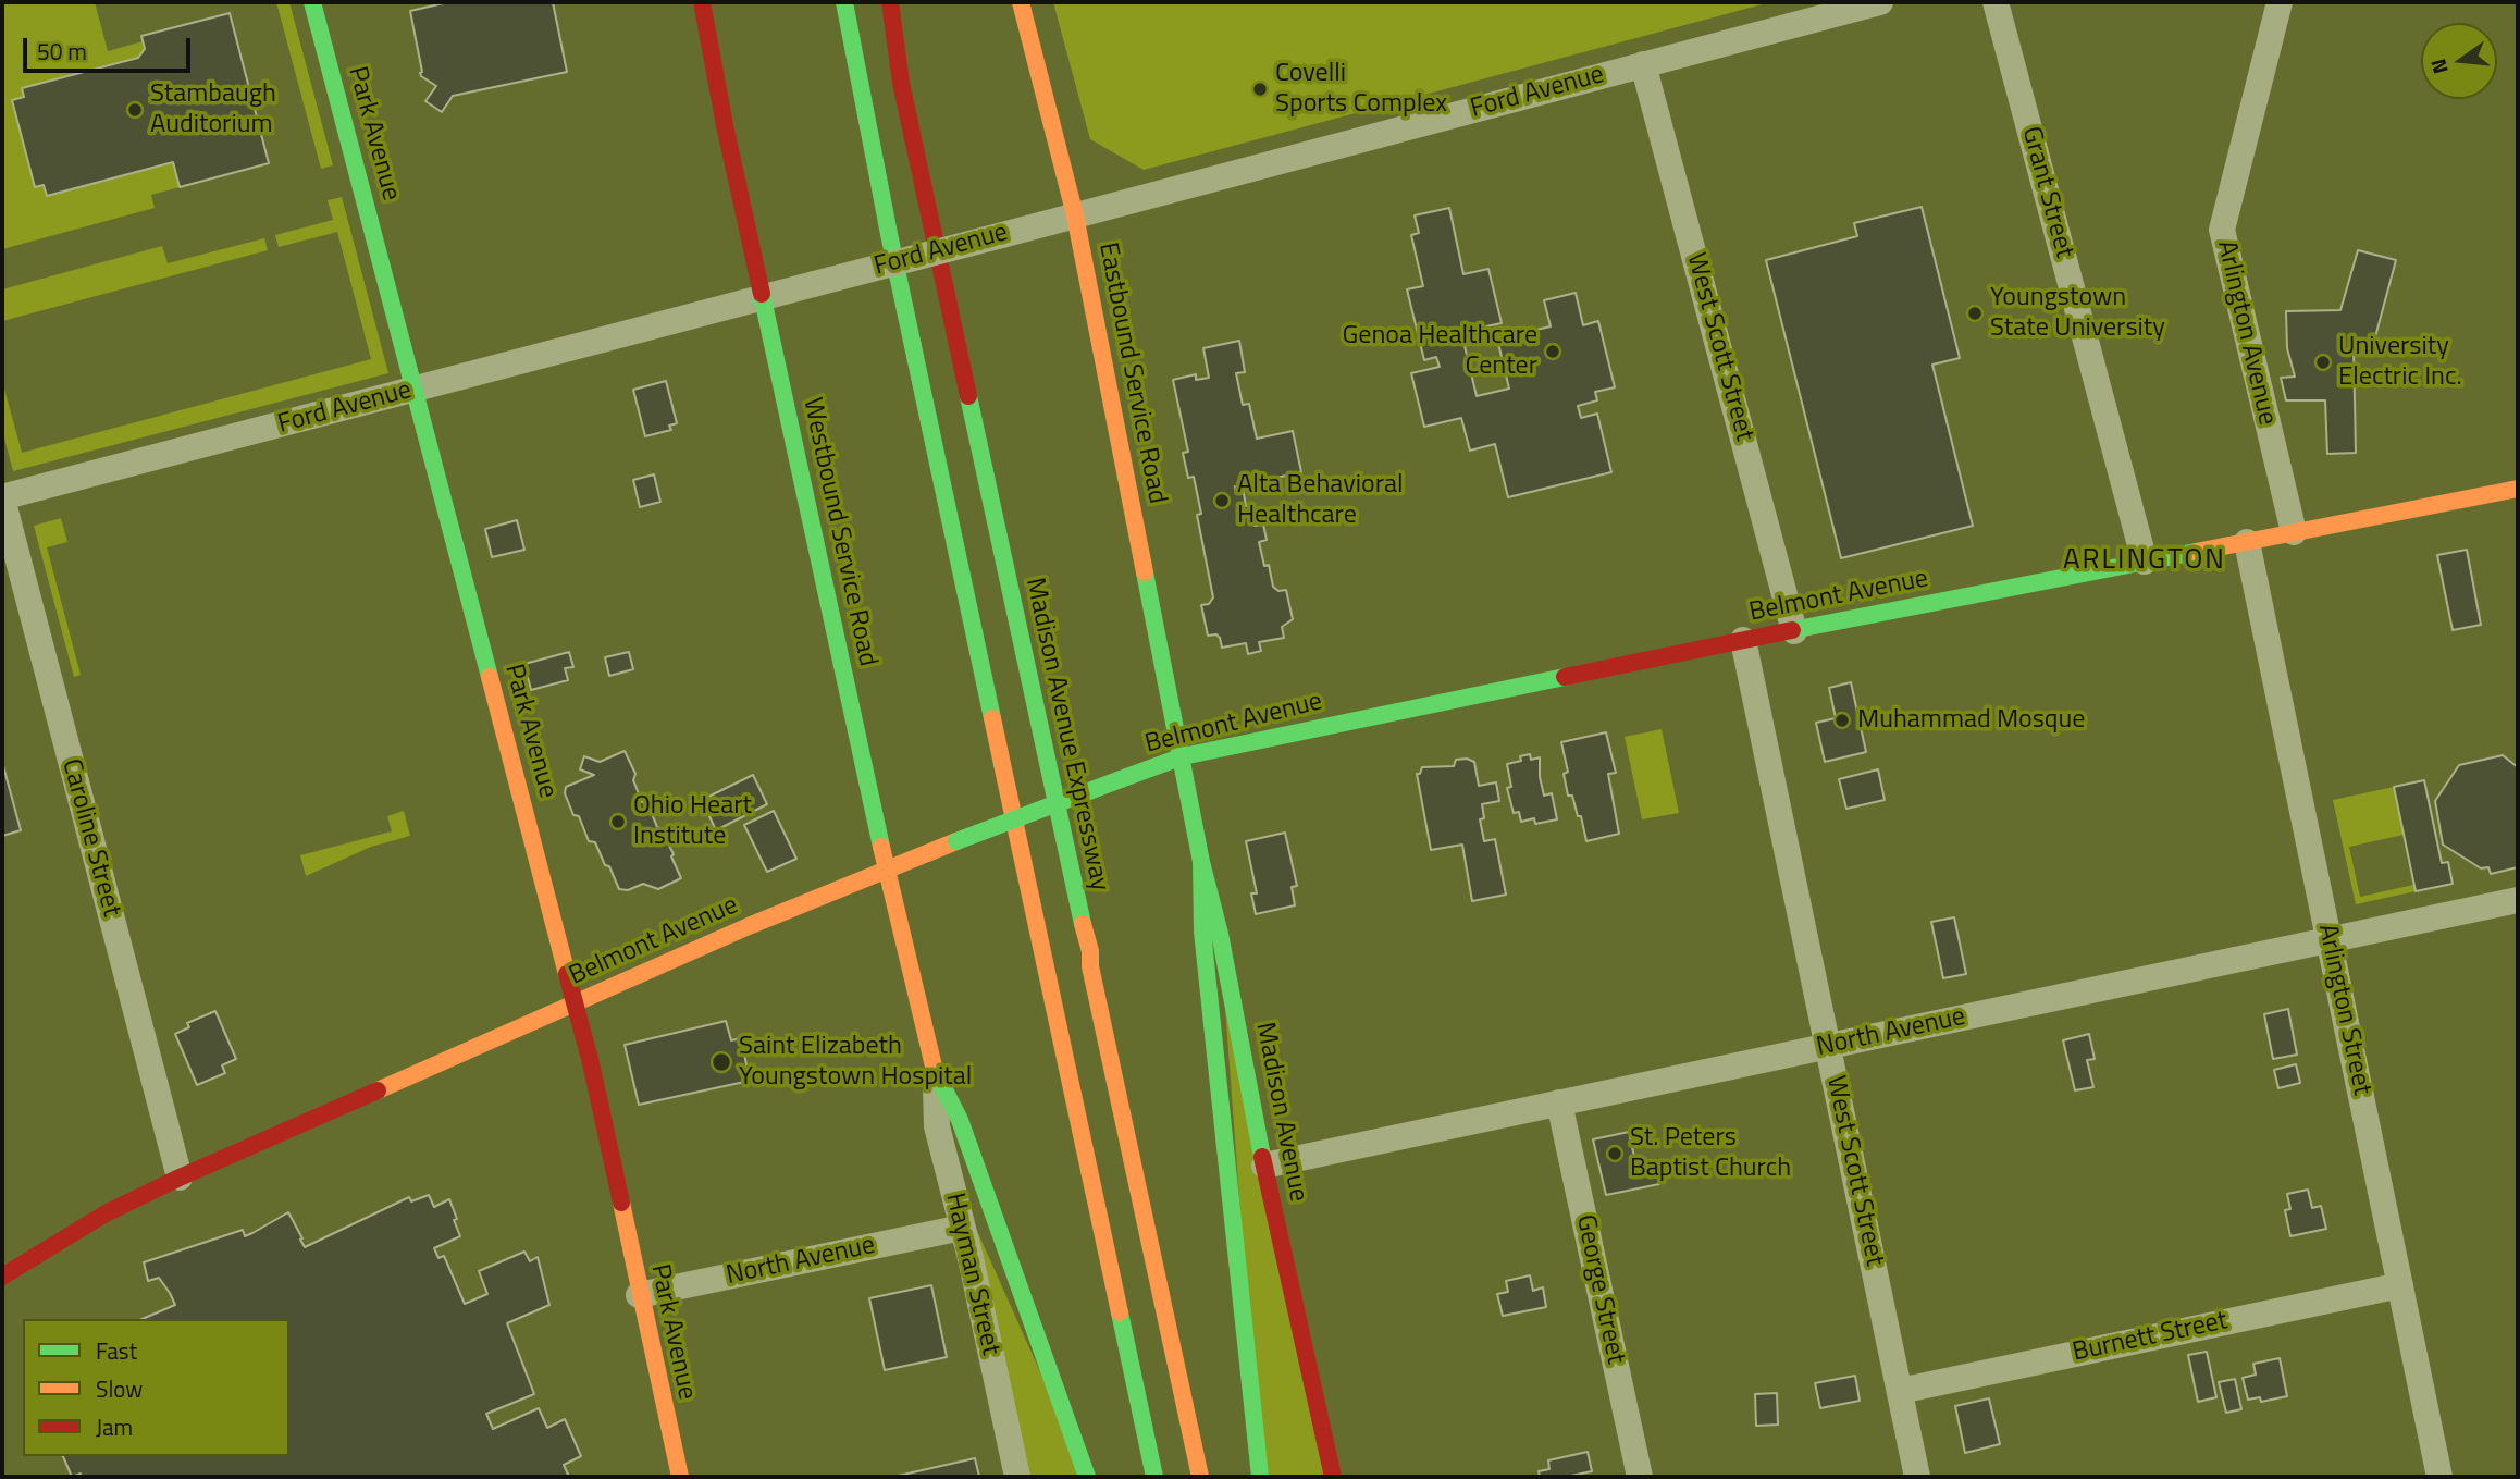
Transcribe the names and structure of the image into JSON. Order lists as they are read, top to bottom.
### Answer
{
  "streets": {
    "main road": [
      "Park Avenue",
      "Eastbound Service Road",
      "Westbound Service Road",
      "Belmont Avenue",
      "Madison Avenue Expressway",
      "Madison Avenue"
    ],
    "street": [
      "Ford Avenue",
      "Grant Street",
      "Arlington Avenue",
      "West Scott Street",
      "Caroline Street",
      "Arlington Street",
      "North Avenue",
      "Hayman Street",
      "George Street",
      "Burnett Street"
    ]
  },
  "crossings": [
    ["Ford Avenue", "Park Avenue"],
    ["Ford Avenue", "West Scott Street"],
    ["Ford Avenue", "Eastbound Service Road"],
    ["Ford Avenue", "Westbound Service Road"],
    ["Ford Avenue", "Caroline Street"],
    ["Park Avenue", "Belmont Avenue"],
    ["Park Avenue", "North Avenue"],
    ["Grant Street", "Belmont Avenue"],
    ["Arlington Avenue", "Belmont Avenue"],
    ["West Scott Street", "Belmont Avenue"],
    ["West Scott Street", "North Avenue"],
    ["West Scott Street", "Burnett Street"],
    ["Eastbound Service Road", "Belmont Avenue"],
    ["Eastbound Service Road", "Madison Avenue"],
    ["Westbound Service Road", "Belmont Avenue"],
    ["Westbound Service Road", "Hayman Street"],
    ["Belmont Avenue", "Caroline Street"],
    ["Belmont Avenue", "Arlington Street"],
    ["Belmont Avenue", "Madison Avenue"],
    ["Arlington Street", "North Avenue"],
    ["Arlington Street", "Burnett Street"],
    ["North Avenue", "Madison Avenue"],
    ["North Avenue", "Hayman Street"],
    ["North Avenue", "George Street"]
  ],
  "districts": ["ARLINGTON"],
  "places": [
    "Covelli Sports Complex",
    "Stambaugh Auditorium",
    "Youngstown State University",
    "Genoa Healthcare Center",
    "University Electric Inc.",
    "Alta Behavioral Healthcare",
    "Muhammad Mosque",
    "Ohio Heart Institute",
    "Saint Elizabeth Youngstown Hospital",
    "St. Peters Baptist Church"
  ],
  "legend": ["Fast", "Slow", "Jam"],
  "scale_bar": "50 m",
  "north": "left"
}
